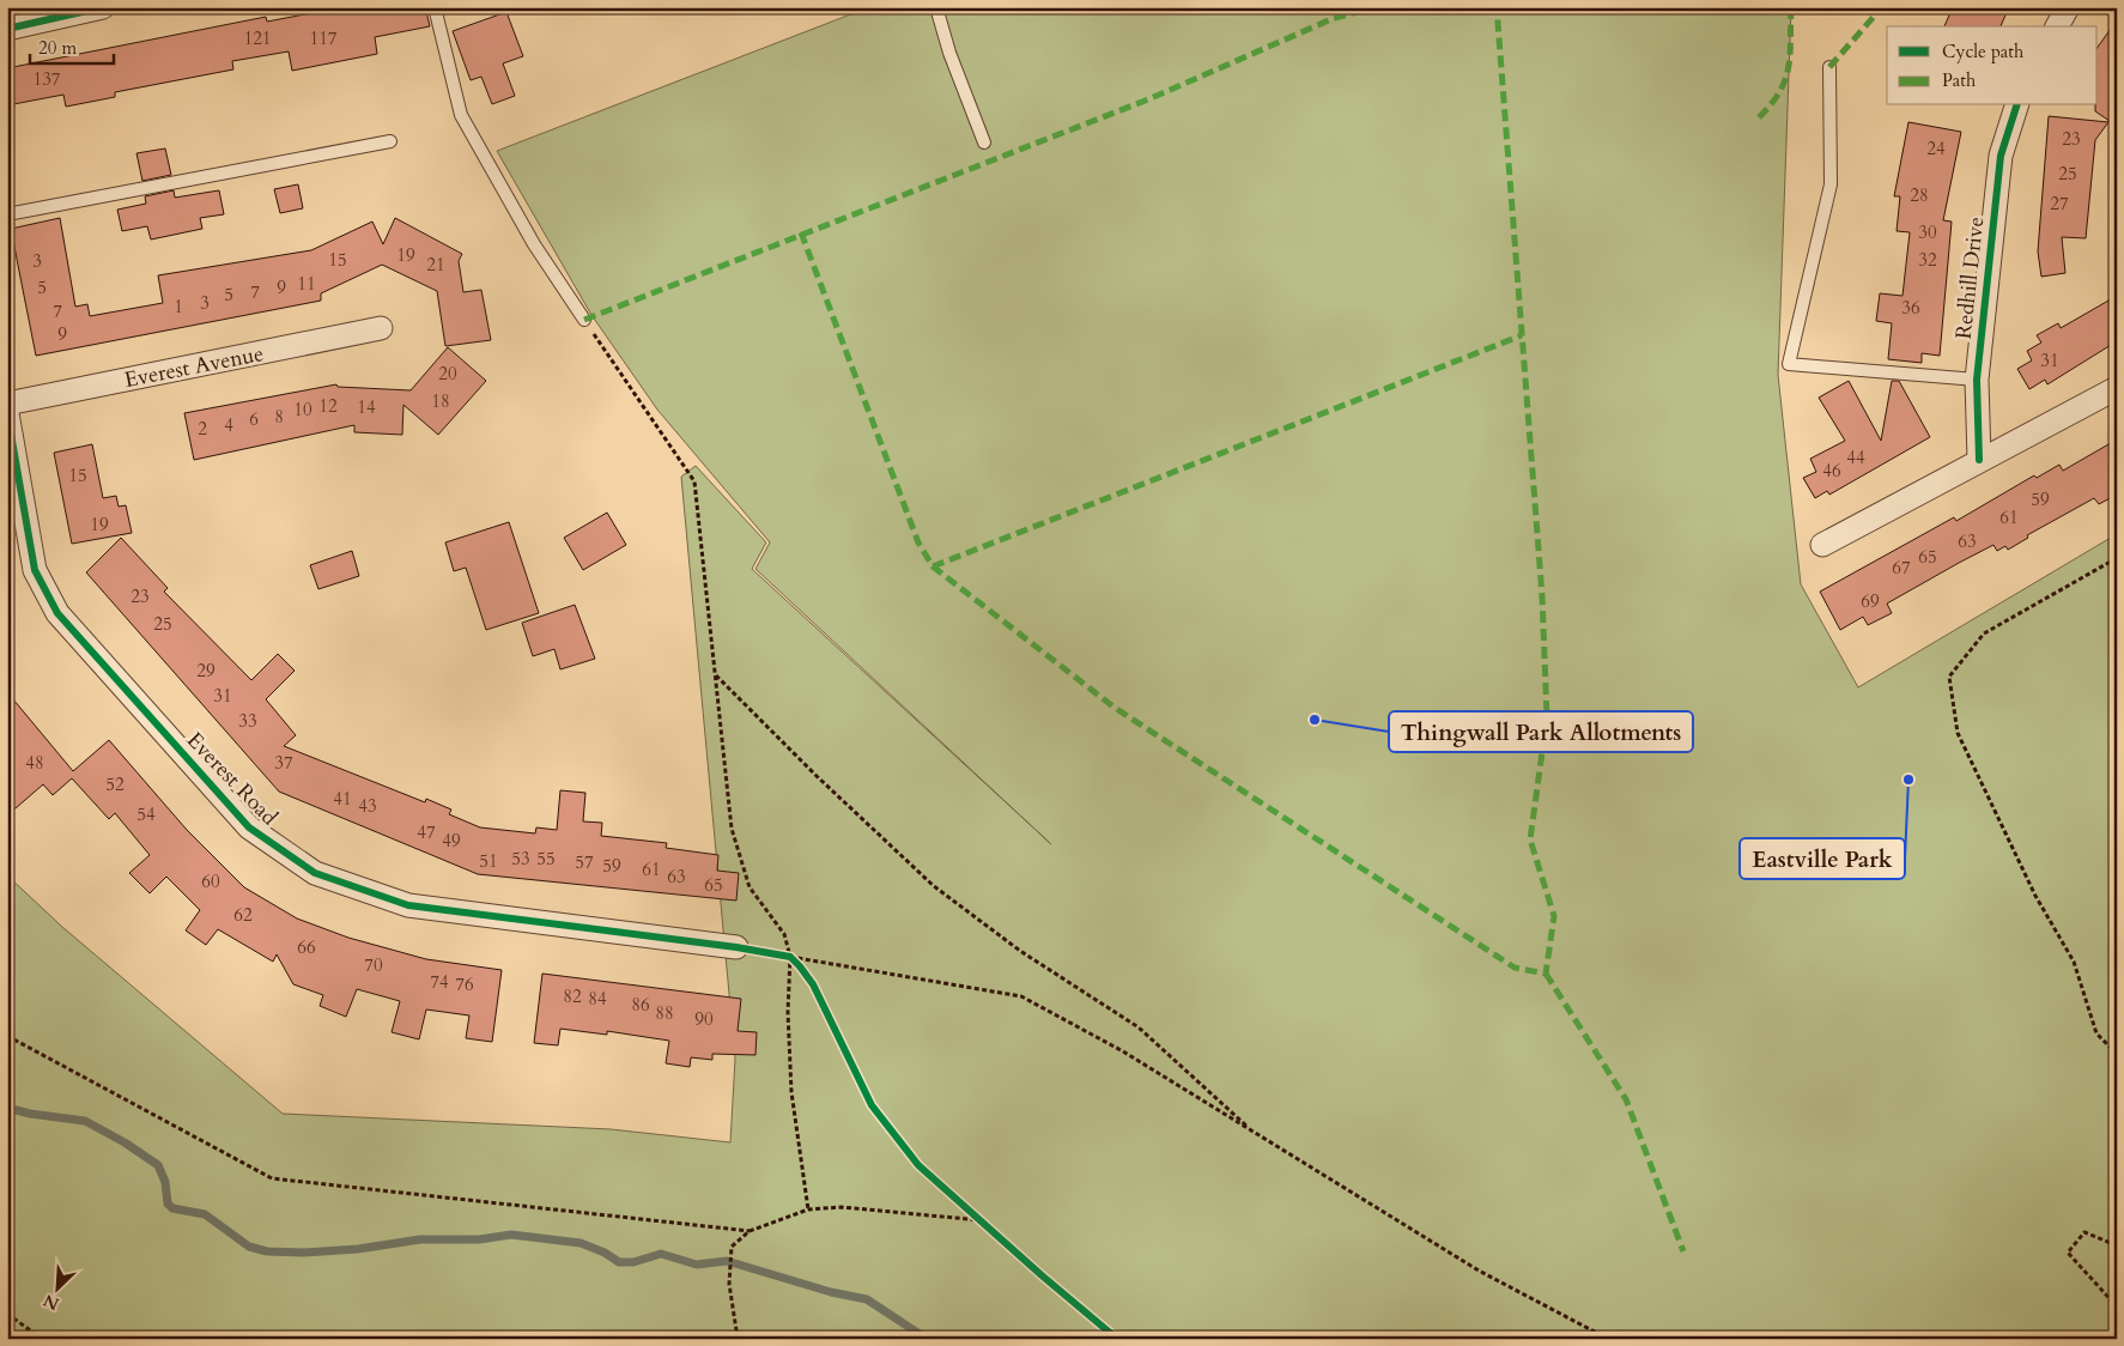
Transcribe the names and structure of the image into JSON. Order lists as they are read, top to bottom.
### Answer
{
  "streets": {
    "street": ["Redhill Drive", "Everest Avenue", "Everest Road"]
  },
  "places": ["Thingwall Park Allotments", "Eastville Park"],
  "house_numbers": [
    "121",
    "117",
    "137",
    "23",
    "24",
    "25",
    "28",
    "27",
    "30",
    "19",
    "15",
    "32",
    "3",
    "21",
    "11",
    "5",
    "9",
    "7",
    "5",
    "3",
    "1",
    "36",
    "7",
    "9",
    "31",
    "20",
    "18",
    "12",
    "14",
    "10",
    "8",
    "6",
    "4",
    "2",
    "44",
    "46",
    "15",
    "59",
    "61",
    "19",
    "63",
    "65",
    "67",
    "23",
    "69",
    "25",
    "29",
    "31",
    "33",
    "48",
    "37",
    "52",
    "41",
    "43",
    "54",
    "47",
    "49",
    "53",
    "55",
    "51",
    "57",
    "59",
    "61",
    "63",
    "60",
    "65",
    "62",
    "66",
    "70",
    "74",
    "76",
    "82",
    "84",
    "86",
    "88",
    "90"
  ],
  "legend": ["Cycle path", "Path"],
  "scale_bar": "20 m",
  "north": "bottom left"
}
